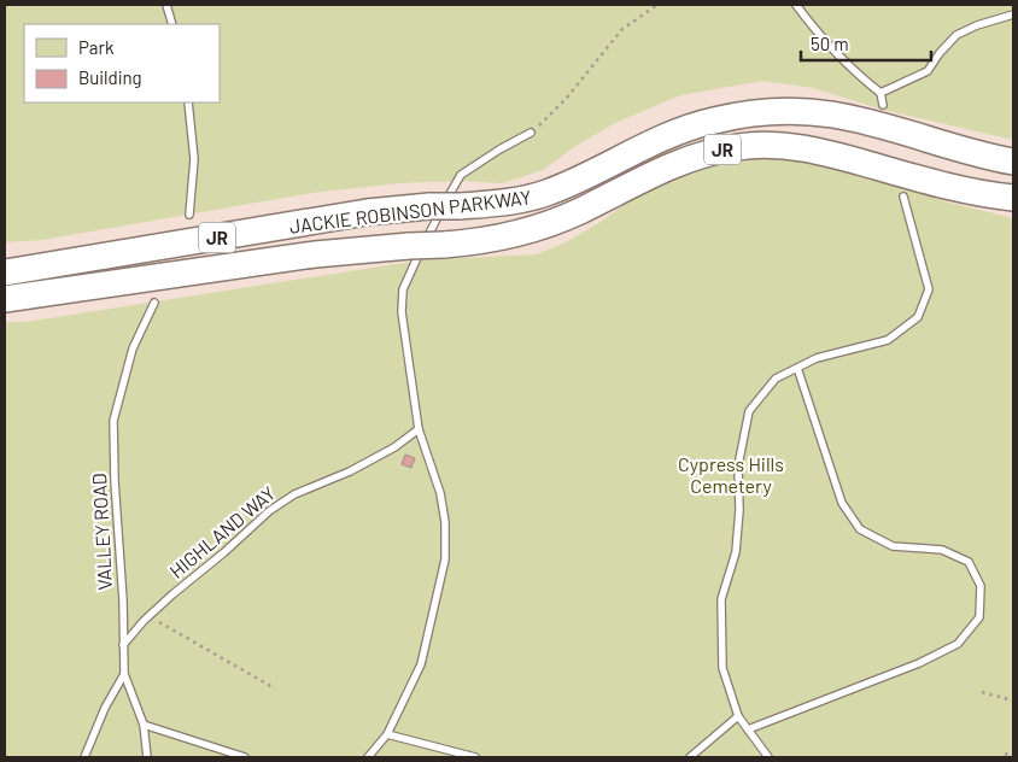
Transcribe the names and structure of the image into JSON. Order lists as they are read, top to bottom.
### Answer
{
  "streets": {
    "highway": ["JR", "JACKIE ROBINSON PARKWAY"],
    "lane": ["VALLEY ROAD", "HIGHLAND WAY"]
  },
  "crossings": [
    ["VALLEY ROAD", "HIGHLAND WAY"]
  ],
  "parks": ["Cypress Hills Cemetery"],
  "legend": ["Park", "Building"],
  "scale_bar": "50 m"
}
